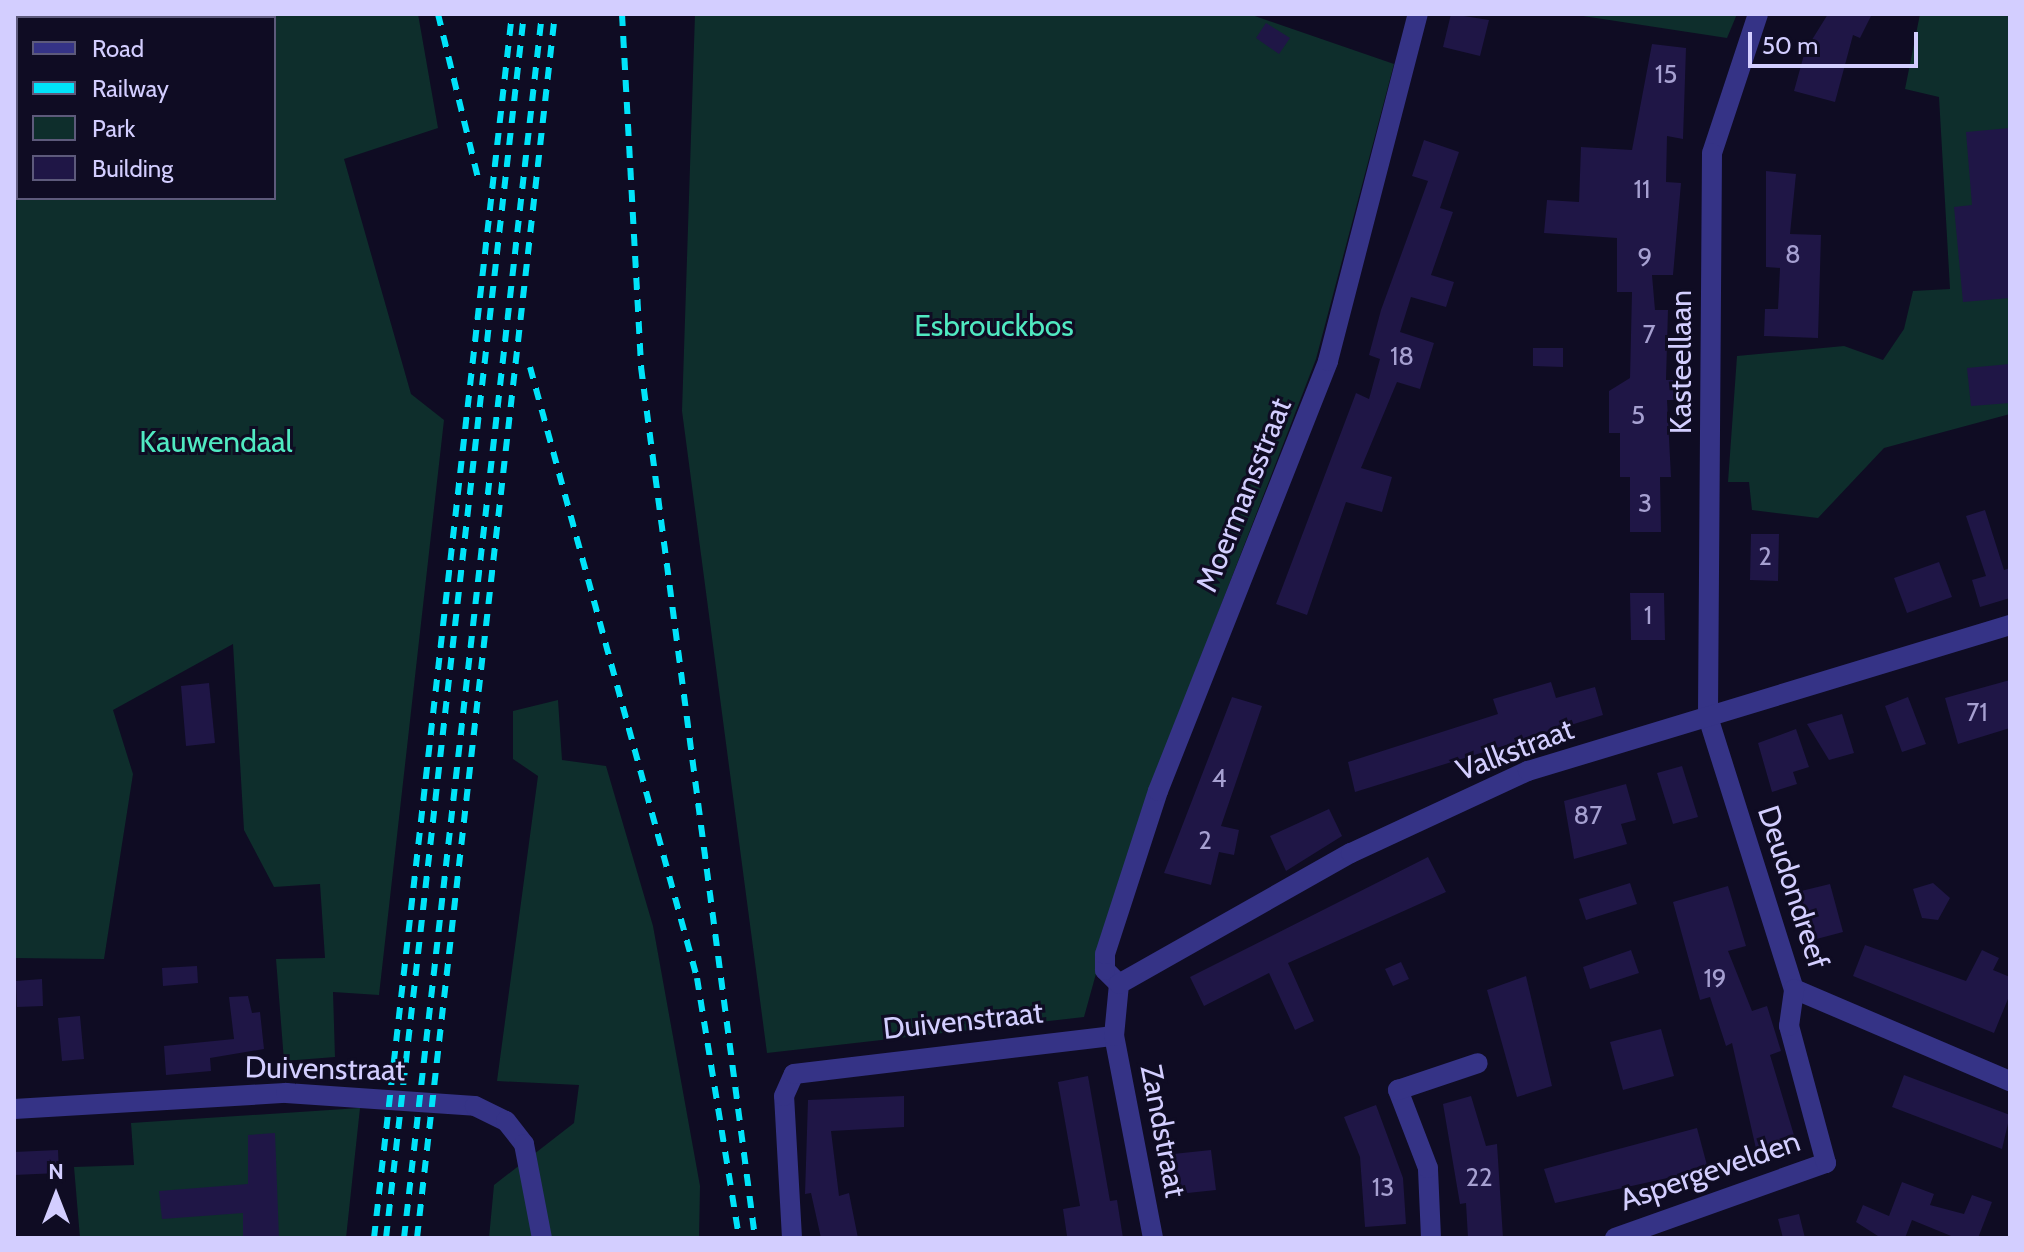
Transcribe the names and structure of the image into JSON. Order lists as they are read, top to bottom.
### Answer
{
  "streets": {
    "street": [
      "Kasteellaan",
      "Moermansstraat",
      "Valkstraat",
      "Deudondreef",
      "Duivenstraat",
      "Zandstraat",
      "Aspergevelden"
    ]
  },
  "crossings": [
    ["Kasteellaan", "Valkstraat"],
    ["Kasteellaan", "Deudondreef"],
    ["Moermansstraat", "Valkstraat"],
    ["Valkstraat", "Deudondreef"],
    ["Deudondreef", "Aspergevelden"],
    ["Duivenstraat", "Zandstraat"]
  ],
  "parks": ["Esbrouckbos", "Kauwendaal"],
  "house_numbers": [
    "15",
    "11",
    "8",
    "9",
    "7",
    "18",
    "5",
    "3",
    "2",
    "1",
    "71",
    "4",
    "87",
    "2",
    "19",
    "22",
    "13"
  ],
  "legend": [
    "Road",
    "Railway",
    "Park",
    "Building"
  ],
  "scale_bar": "50 m",
  "north": "top"
}
